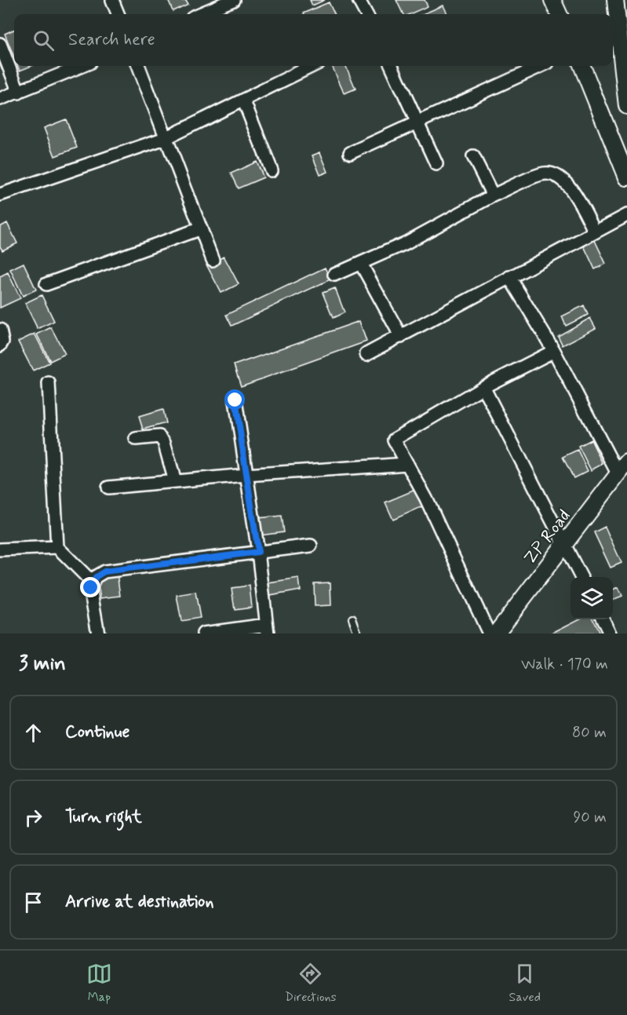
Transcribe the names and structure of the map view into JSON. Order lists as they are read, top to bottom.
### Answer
{
  "streets": {
    "street": ["ZP Road"]
  },
  "page": {
    "search": "Search here",
    "heading": ["3 min", "Walk · 170 m"],
    "list": [
      ["Continue", "80 m"],
      ["Turn right", "90 m"],
      "Arrive at destination"
    ],
    "nav": ["Map", "Directions", "Saved"]
  }
}
